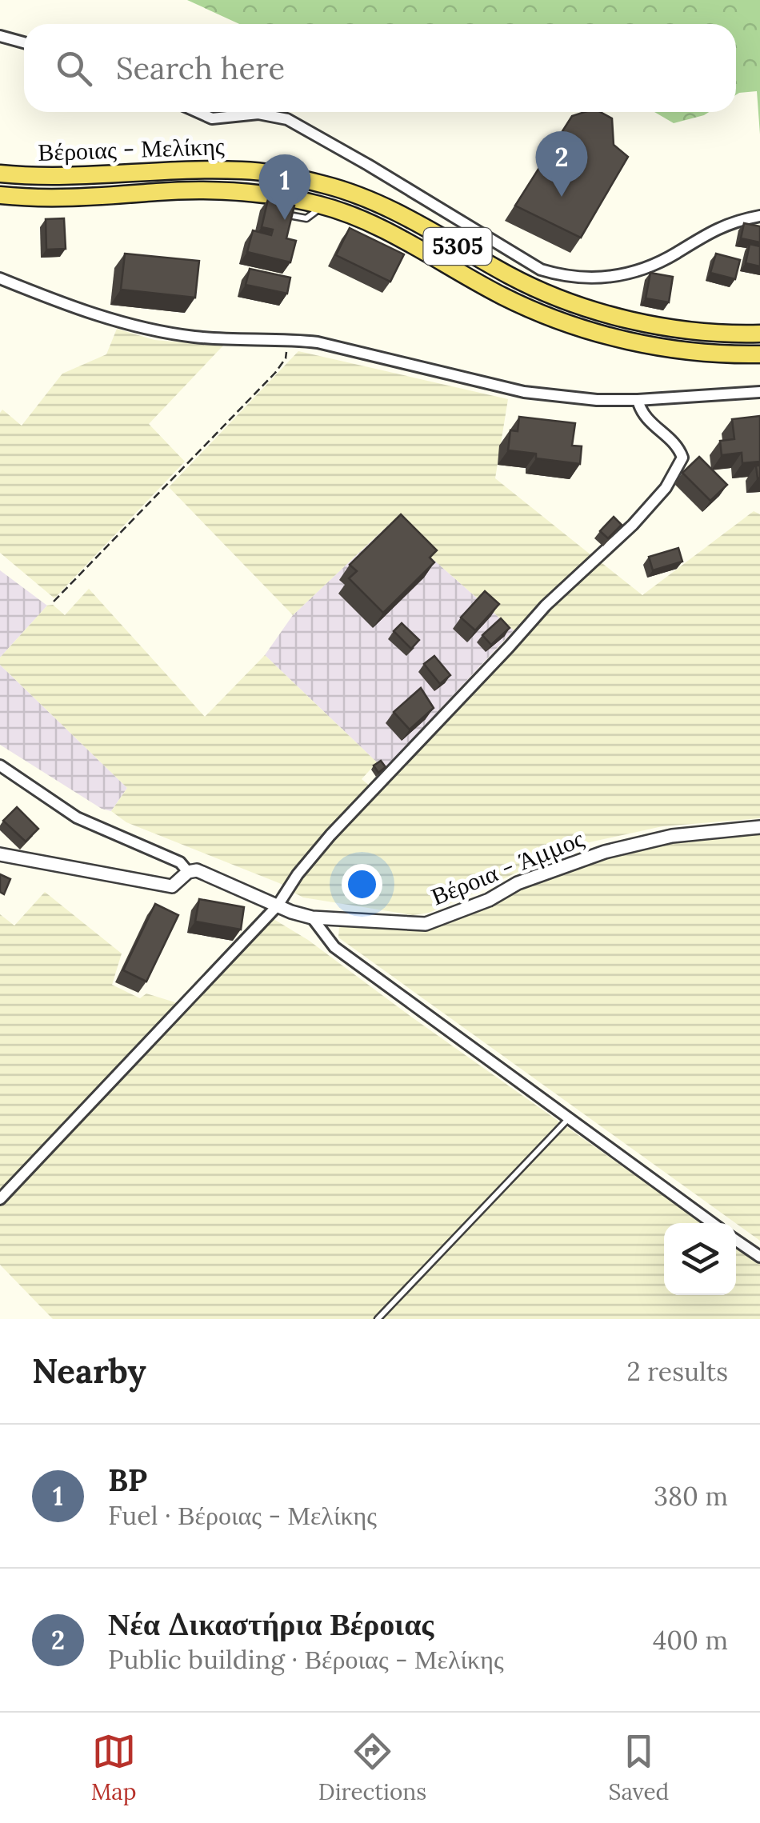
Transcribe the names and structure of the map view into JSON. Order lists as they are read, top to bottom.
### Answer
{
  "streets": {
    "main road": ["Βέροιας - Μελίκης", "5305"],
    "street": ["Βέροια - Άμμος"]
  },
  "page": {
    "search": "Search here",
    "pins": ["2", "1"],
    "heading": ["Nearby", "2 results"],
    "list": [
      {
        "mark": "1",
        "name": "BP",
        "note": "Fuel · Βέροιας - Μελίκης",
        "value": "380 m"
      },
      {
        "mark": "2",
        "name": "Νέα Δικαστήρια Βέροιας",
        "note": "Public building · Βέροιας - Μελίκης",
        "value": "400 m"
      }
    ],
    "nav": ["Map", "Directions", "Saved"]
  }
}
